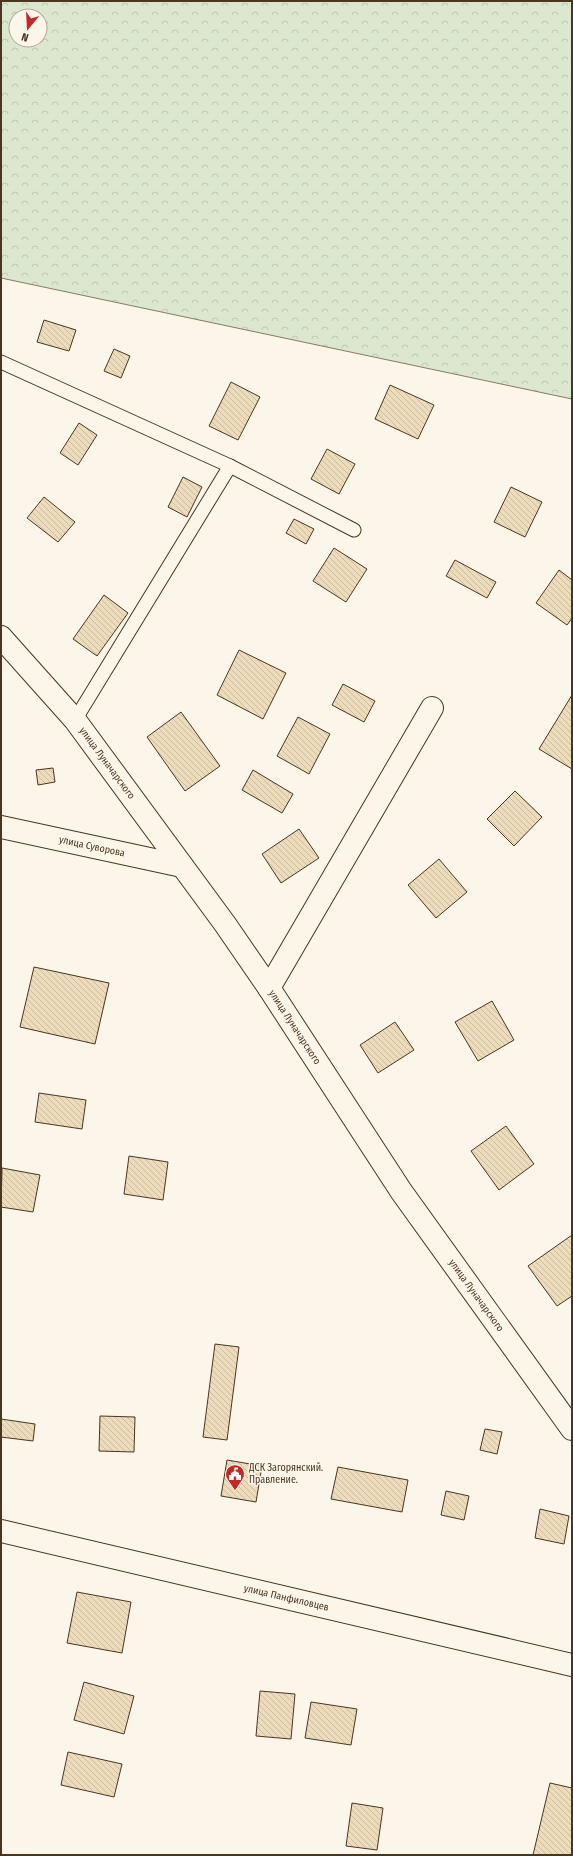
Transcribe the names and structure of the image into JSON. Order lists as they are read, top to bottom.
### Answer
{
  "streets": {
    "street": ["улица Луначарского", "улица Суворова", "улица Панфиловцев"]
  },
  "crossings": [
    ["улица Луначарского", "улица Суворова"]
  ],
  "places": {
    "public building": ["ДСК Загорянский. Правление."]
  },
  "north": "bottom"
}
